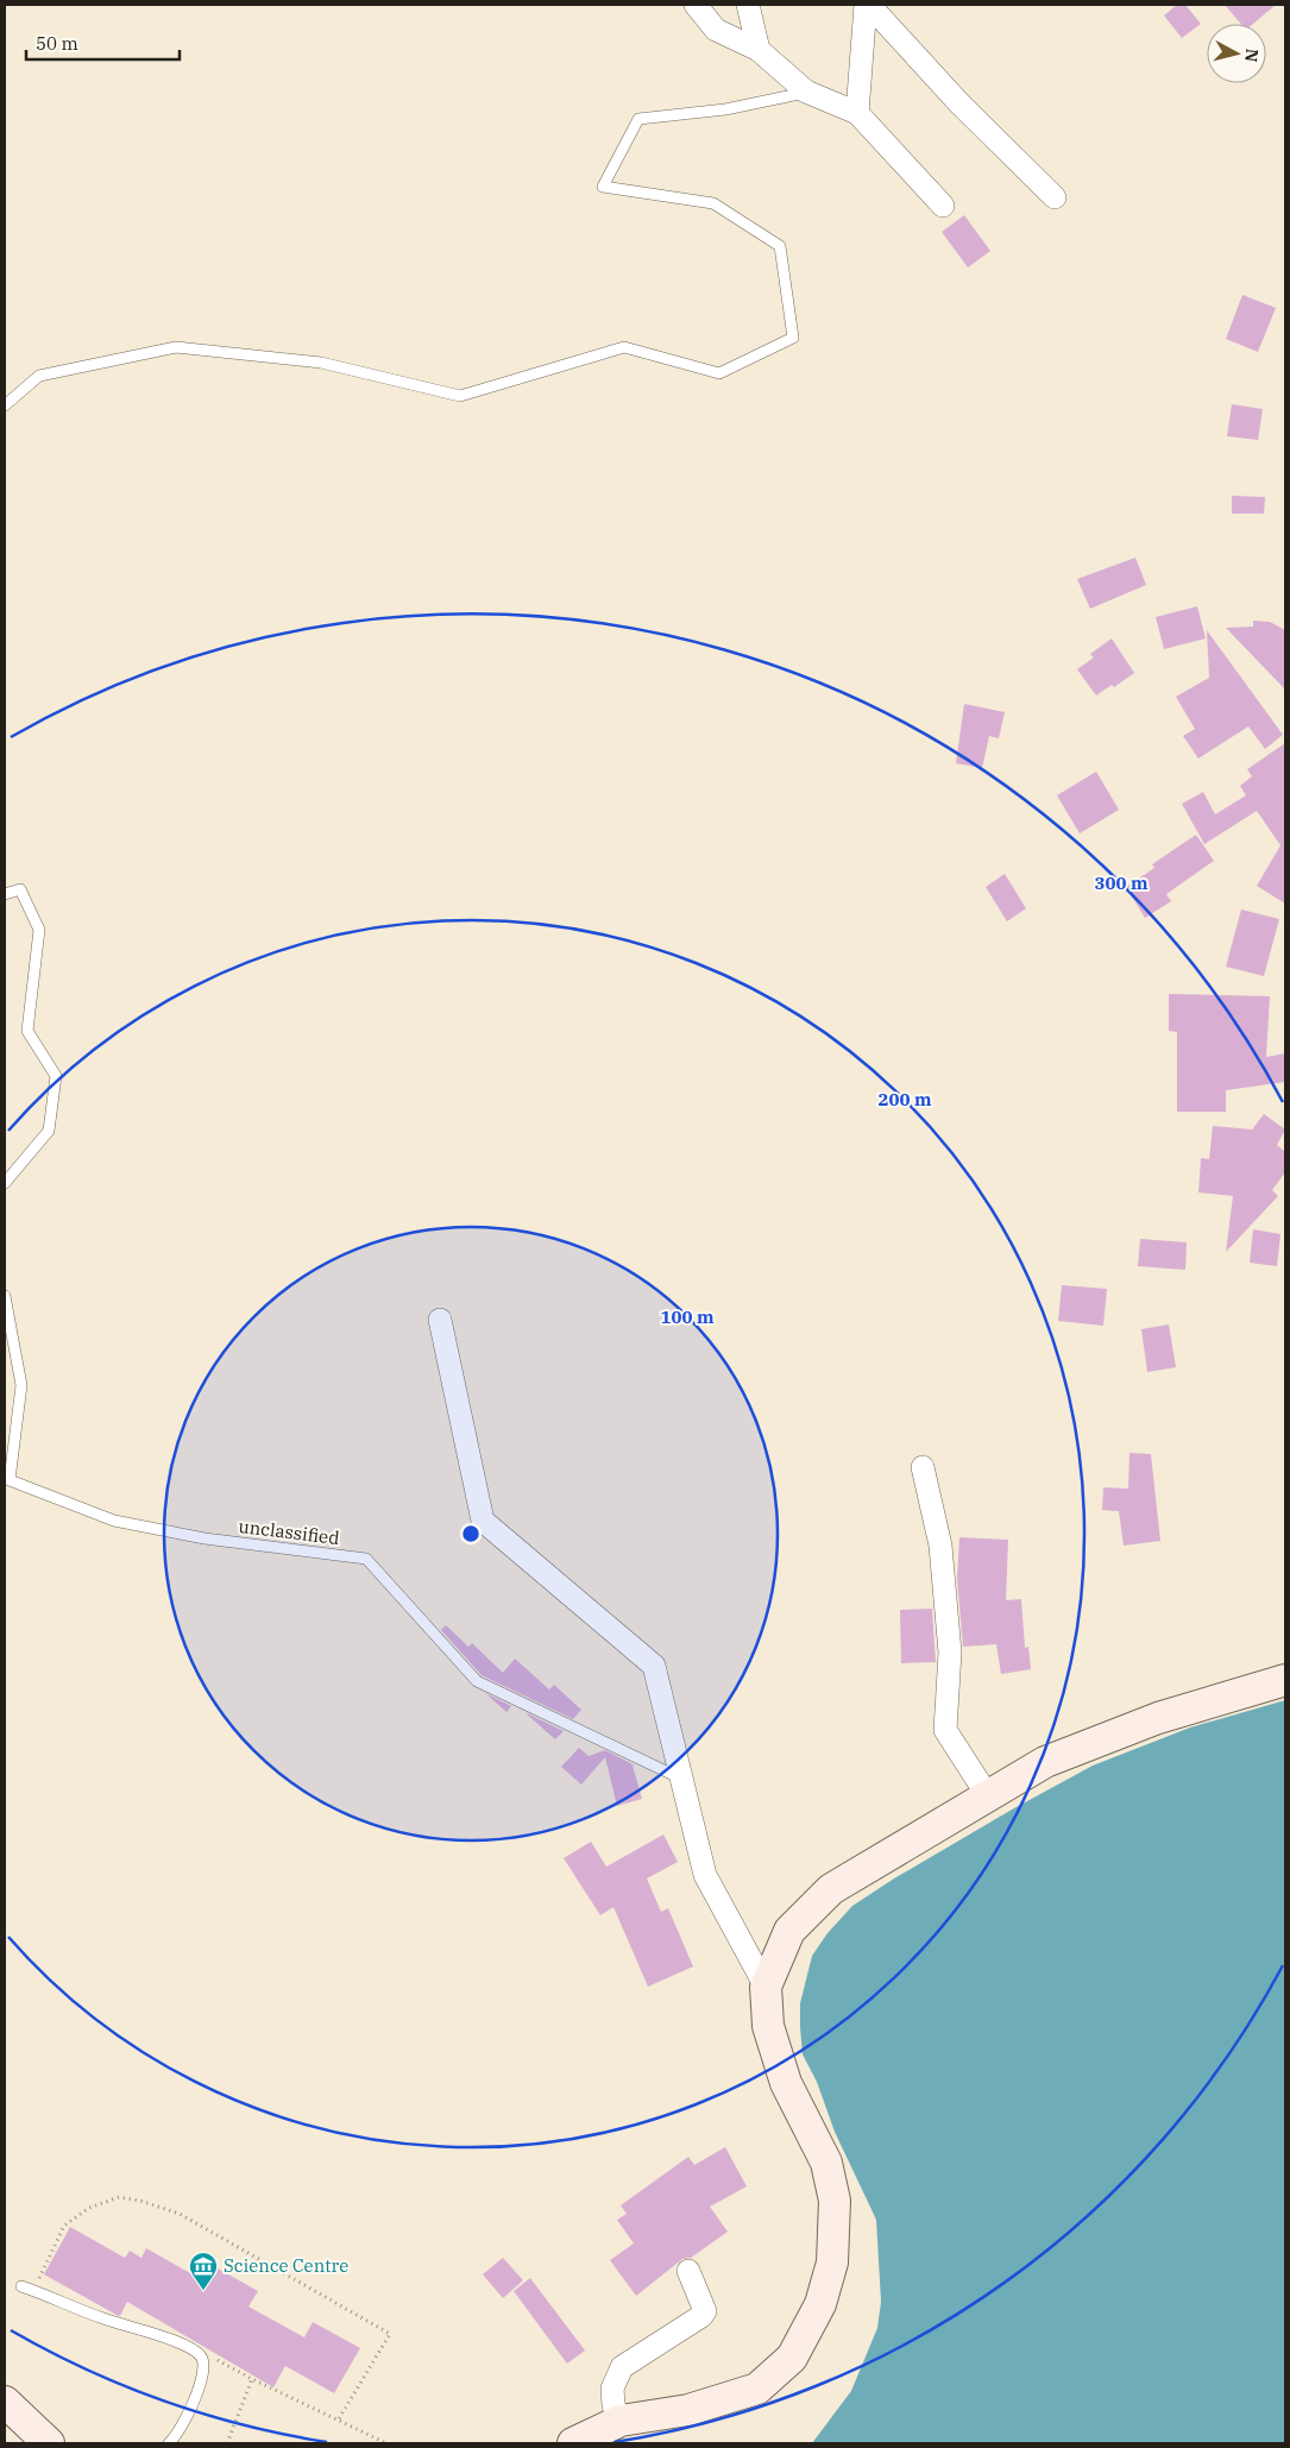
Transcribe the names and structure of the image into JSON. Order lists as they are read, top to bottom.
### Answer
{
  "streets": {
    "lane": ["unclassified"]
  },
  "places": {
    "museum": ["Science Centre"]
  },
  "scale_bar": "50 m",
  "north": "right",
  "rings": ["300 m", "200 m", "100 m"]
}
